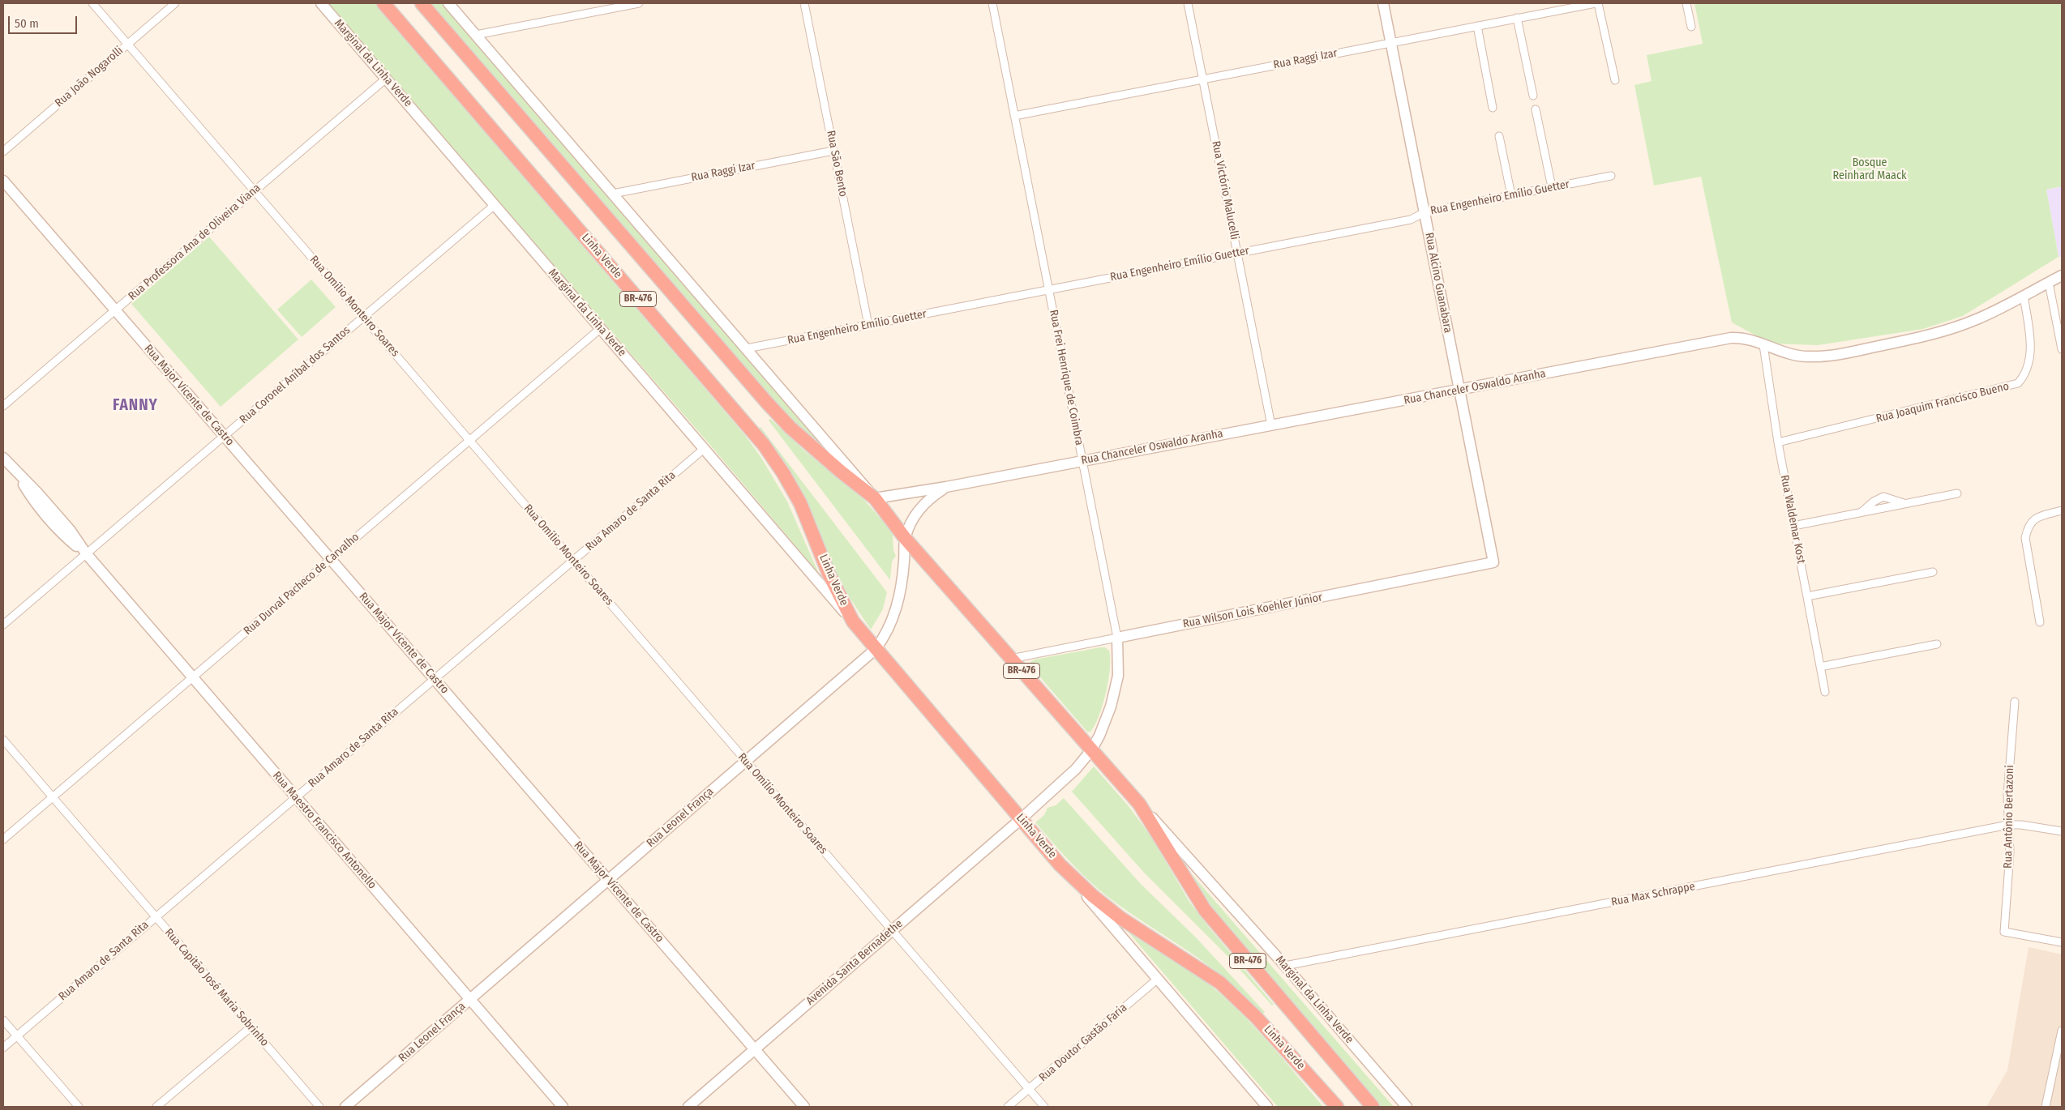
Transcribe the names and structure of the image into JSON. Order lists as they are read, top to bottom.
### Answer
{
  "streets": {
    "highway": ["Linha Verde", "BR-476"],
    "main road": [
      "Marginal da Linha Verde",
      "Rua Alcino Guanabara",
      "Rua Frei Henrique de Coimbra",
      "Rua Chanceler Oswaldo Aranha",
      "Rua Major Vicente de Castro",
      "Rua Wilson Lois Koehler Júnior",
      "Rua Leonel França",
      "Rua Maestro Francisco Antonello",
      "Avenida Santa Bernadethe"
    ],
    "street": [
      "Rua Raggi Izar",
      "Rua João Nogarolli",
      "Rua São Bento",
      "Rua Victório Malucelli",
      "Rua Engenheiro Emílio Guetter",
      "Rua Professora Ana de Oliveira Viana",
      "Rua Omílio Monteiro Soares",
      "Rua Coronel Aníbal dos Santos",
      "Rua Joaquim Francisco Bueno",
      "Rua Amaro de Santa Rita",
      "Rua Waldemar Kost",
      "Rua Durval Pacheco de Carvalho",
      "Rua Antônio Bertazoni",
      "Rua Max Schrappe",
      "Rua Capitão José Maria Sobrinho",
      "Rua Doutor Gastão Faria"
    ]
  },
  "crossings": [
    ["Rua Raggi Izar", "Rua São Bento"],
    ["Rua Raggi Izar", "Rua Victório Malucelli"],
    ["Rua Raggi Izar", "Rua Alcino Guanabara"],
    ["Rua Raggi Izar", "Rua Frei Henrique de Coimbra"],
    ["Marginal da Linha Verde", "Rua Professora Ana de Oliveira Viana"],
    ["Marginal da Linha Verde", "Linha Verde"],
    ["Marginal da Linha Verde", "BR-476"],
    ["Marginal da Linha Verde", "Rua Coronel Aníbal dos Santos"],
    ["Marginal da Linha Verde", "Rua Amaro de Santa Rita"],
    ["Marginal da Linha Verde", "Rua Durval Pacheco de Carvalho"],
    ["Marginal da Linha Verde", "Rua Max Schrappe"],
    ["Rua João Nogarolli", "Rua Omílio Monteiro Soares"],
    ["Rua São Bento", "Rua Engenheiro Emílio Guetter"],
    ["Rua Victório Malucelli", "Rua Engenheiro Emílio Guetter"],
    ["Rua Victório Malucelli", "Rua Chanceler Oswaldo Aranha"],
    ["Rua Engenheiro Emílio Guetter", "Rua Alcino Guanabara"],
    ["Rua Engenheiro Emílio Guetter", "Rua Frei Henrique de Coimbra"],
    ["Rua Professora Ana de Oliveira Viana", "Rua Omílio Monteiro Soares"],
    ["Rua Professora Ana de Oliveira Viana", "Rua Major Vicente de Castro"],
    ["Linha Verde", "Rua Leonel França"],
    ["Linha Verde", "Avenida Santa Bernadethe"],
    ["Rua Alcino Guanabara", "Rua Chanceler Oswaldo Aranha"],
    ["Rua Alcino Guanabara", "Rua Wilson Lois Koehler Júnior"],
    ["BR-476", "Rua Frei Henrique de Coimbra"],
    ["BR-476", "Rua Chanceler Oswaldo Aranha"],
    ["BR-476", "Rua Wilson Lois Koehler Júnior"],
    ["BR-476", "Rua Leonel França"],
    ["BR-476", "Avenida Santa Bernadethe"],
    ["Rua Omílio Monteiro Soares", "Rua Coronel Aníbal dos Santos"],
    ["Rua Omílio Monteiro Soares", "Rua Amaro de Santa Rita"],
    ["Rua Omílio Monteiro Soares", "Rua Durval Pacheco de Carvalho"],
    ["Rua Omílio Monteiro Soares", "Rua Leonel França"],
    ["Rua Omílio Monteiro Soares", "Avenida Santa Bernadethe"],
    ["Rua Omílio Monteiro Soares", "Rua Doutor Gastão Faria"],
    ["Rua Coronel Aníbal dos Santos", "Rua Major Vicente de Castro"],
    ["Rua Coronel Aníbal dos Santos", "Rua Maestro Francisco Antonello"],
    ["Rua Frei Henrique de Coimbra", "Rua Chanceler Oswaldo Aranha"],
    ["Rua Frei Henrique de Coimbra", "Rua Wilson Lois Koehler Júnior"],
    ["Rua Frei Henrique de Coimbra", "Avenida Santa Bernadethe"],
    ["Rua Chanceler Oswaldo Aranha", "Rua Joaquim Francisco Bueno"],
    ["Rua Chanceler Oswaldo Aranha", "Rua Waldemar Kost"],
    ["Rua Chanceler Oswaldo Aranha", "Rua Leonel França"],
    ["Rua Major Vicente de Castro", "Rua Amaro de Santa Rita"],
    ["Rua Major Vicente de Castro", "Rua Durval Pacheco de Carvalho"],
    ["Rua Major Vicente de Castro", "Rua Leonel França"],
    ["Rua Major Vicente de Castro", "Avenida Santa Bernadethe"],
    ["Rua Joaquim Francisco Bueno", "Rua Waldemar Kost"],
    ["Rua Amaro de Santa Rita", "Rua Maestro Francisco Antonello"],
    ["Rua Amaro de Santa Rita", "Rua Capitão José Maria Sobrinho"],
    ["Rua Durval Pacheco de Carvalho", "Rua Maestro Francisco Antonello"],
    ["Rua Durval Pacheco de Carvalho", "Rua Capitão José Maria Sobrinho"],
    ["Rua Antônio Bertazoni", "Rua Max Schrappe"],
    ["Rua Leonel França", "Rua Maestro Francisco Antonello"]
  ],
  "districts": ["FANNY"],
  "parks": ["Bosque Reinhard Maack"],
  "scale_bar": "50 m"
}
